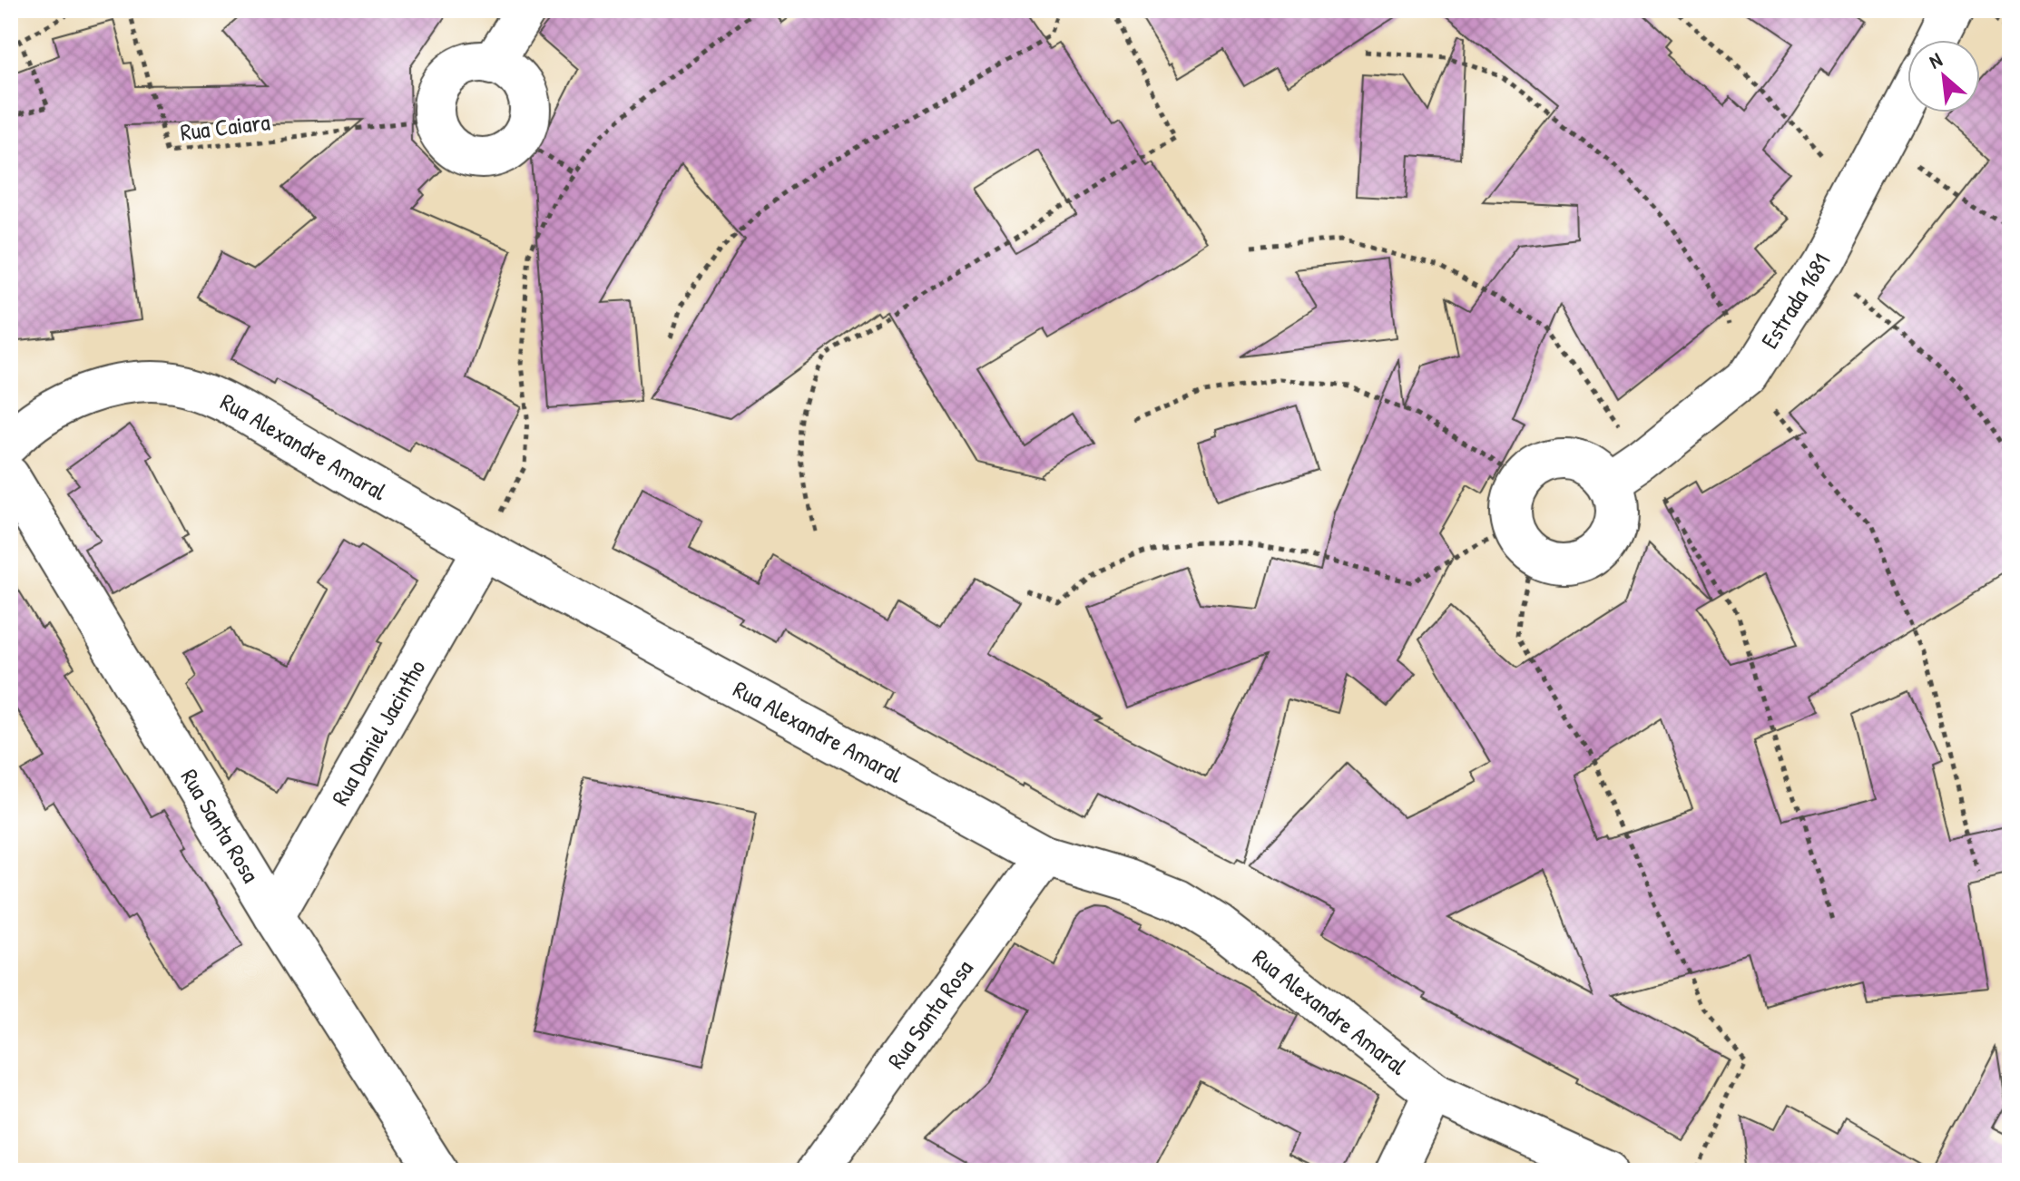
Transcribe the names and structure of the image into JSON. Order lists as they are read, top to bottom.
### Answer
{
  "streets": {
    "street": [
      "Estrada 1681",
      "Rua Alexandre Amaral",
      "Rua Daniel Jacintho",
      "Rua Santa Rosa"
    ],
    "path": ["Rua Caiara"]
  },
  "crossings": [
    ["Rua Alexandre Amaral", "Rua Daniel Jacintho"],
    ["Rua Alexandre Amaral", "Rua Santa Rosa"],
    ["Rua Daniel Jacintho", "Rua Santa Rosa"]
  ],
  "north": "top left"
}
